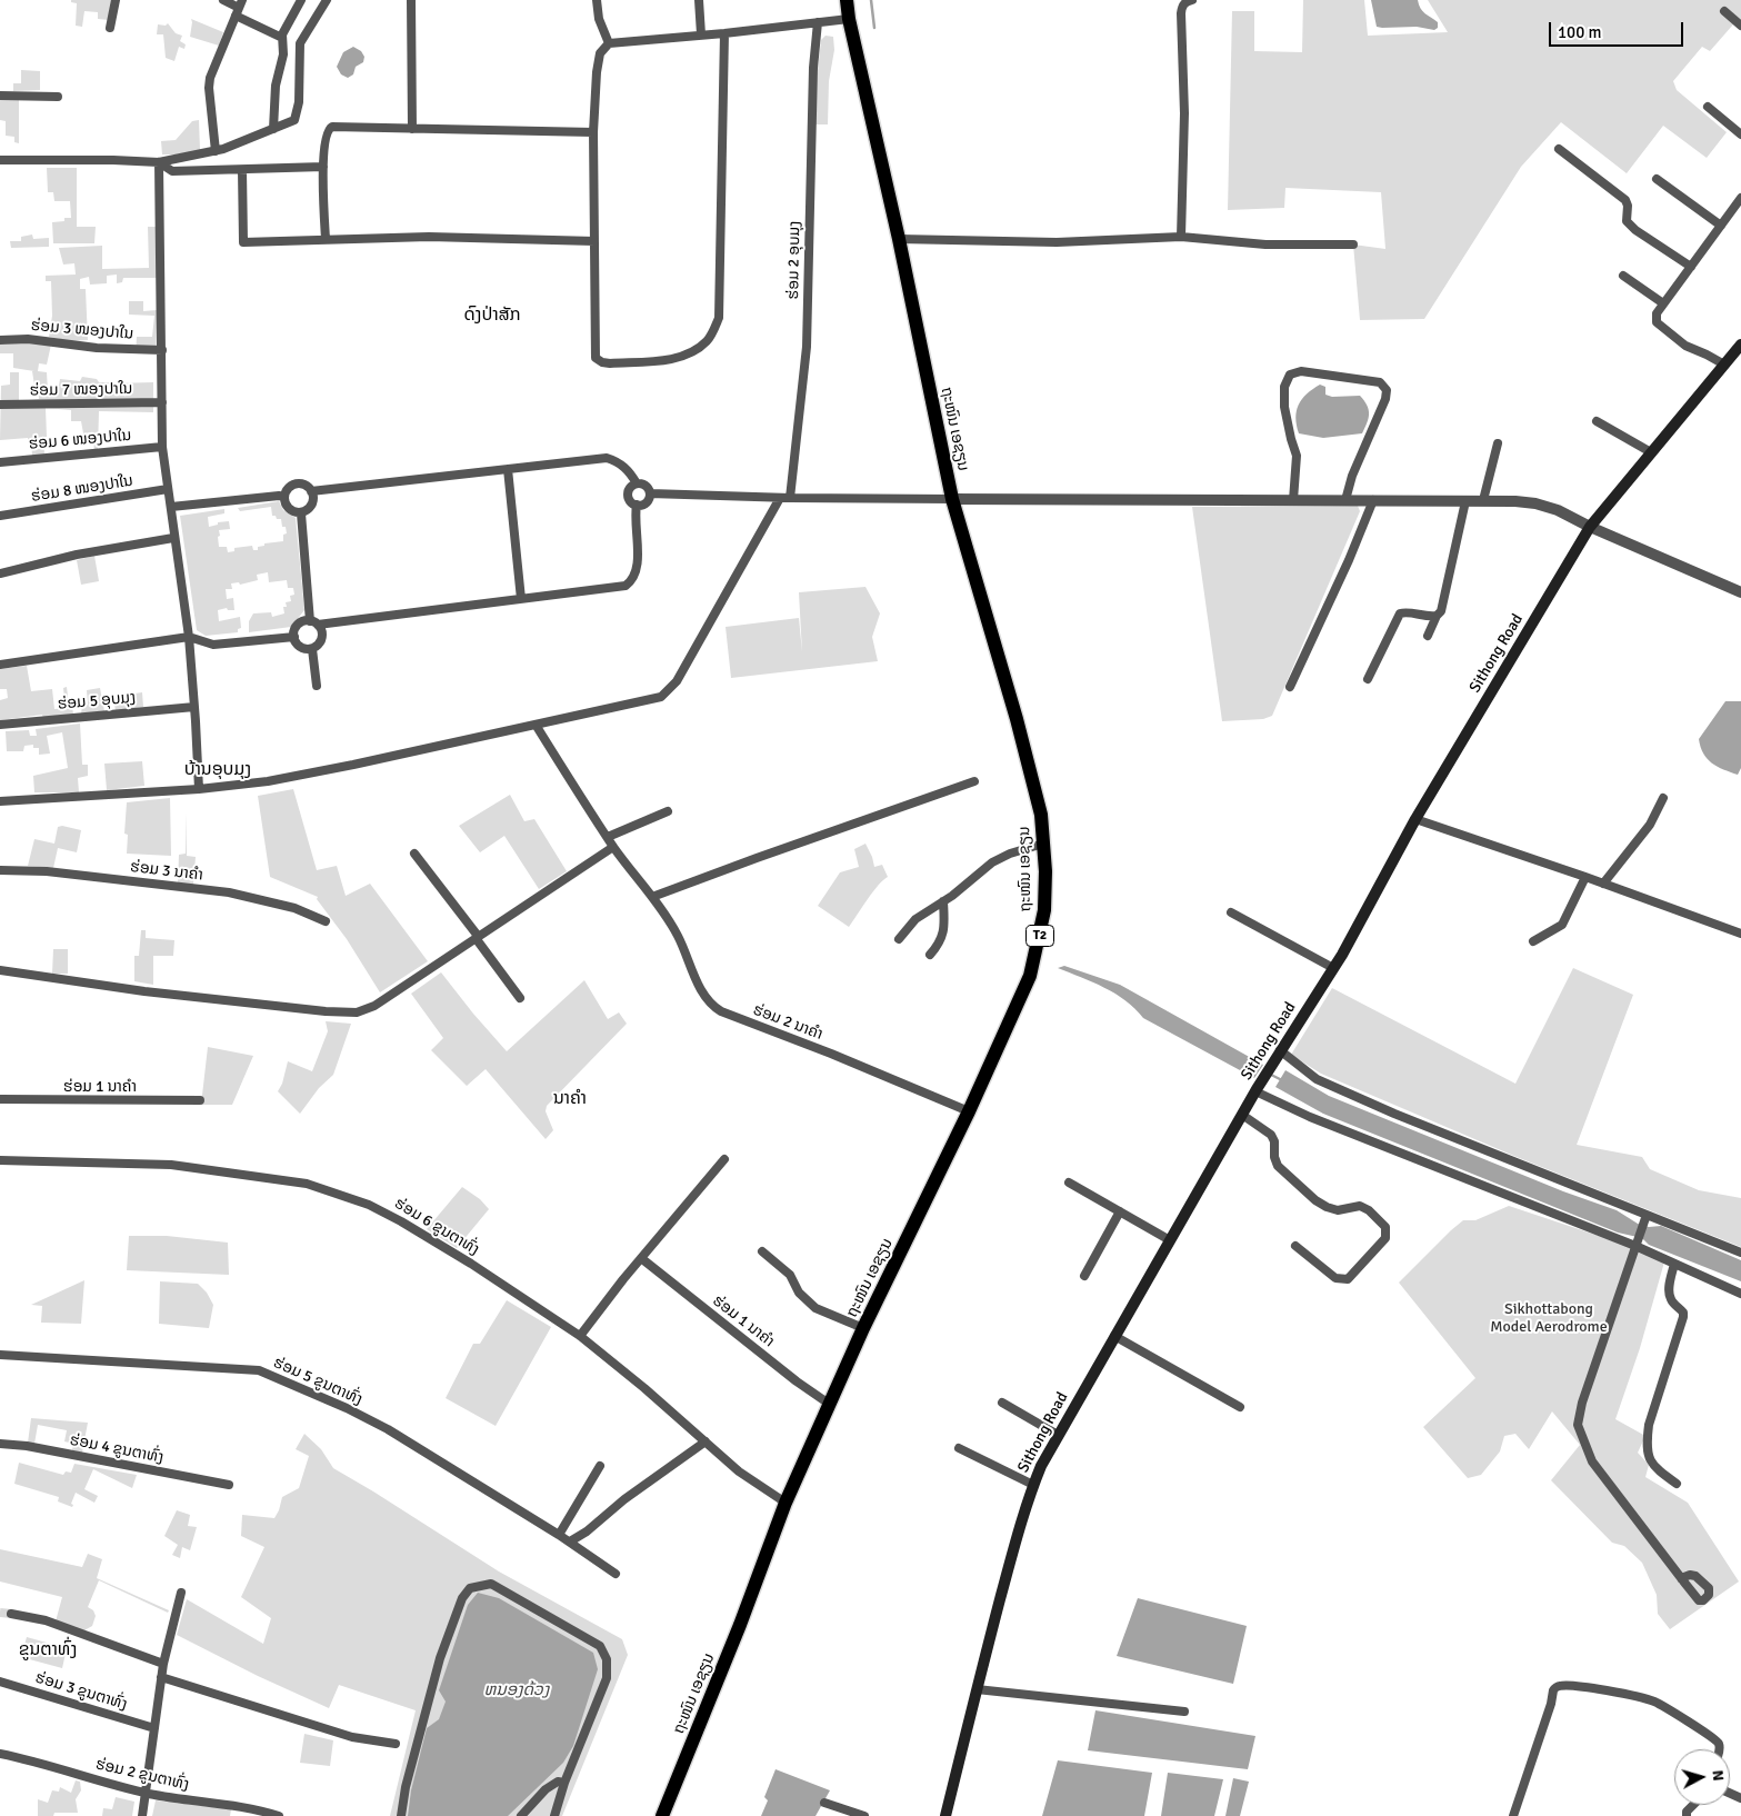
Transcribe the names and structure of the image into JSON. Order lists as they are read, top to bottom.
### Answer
{
  "streets": {
    "main road": ["ຖະໜົນ ເອຊຽນ", "Sithong Road", "T2"],
    "street": [
      "ຮ່ອມ 2 ອຸບມຸງ",
      "ຮ່ອມ 3 ໜອງປາໃນ",
      "ຮ່ອມ 7 ໜອງປາໃນ",
      "ຮ່ອມ 6 ໜອງປາໃນ",
      "ຮ່ອມ 8 ໜອງປາໃນ",
      "ຮ່ອມ 5 ອຸບມຸງ",
      "ຮ່ອມ 3 ນາຄຳ",
      "ຮ່ອມ 2 ນາຄຳ",
      "ຮ່ອມ 1 ນາຄຳ",
      "ຮ່ອມ 6 ຂູນຕາທົ່ງ",
      "ຮ່ອມ 5 ຂູນຕາທົ່ງ",
      "ຮ່ອມ 4 ຂູນຕາທົ່ງ",
      "ຮ່ອມ 3 ຂູນຕາທົ່ງ",
      "ຮ່ອມ 2 ຂູນຕາທົ່ງ"
    ]
  },
  "crossings": [
    ["ຖະໜົນ ເອຊຽນ", "ຮ່ອມ 2 ນາຄຳ"],
    ["ຖະໜົນ ເອຊຽນ", "ຮ່ອມ 1 ນາຄຳ"],
    ["ຖະໜົນ ເອຊຽນ", "ຮ່ອມ 6 ຂູນຕາທົ່ງ"]
  ],
  "districts": [
    "ດົງປ່າສັກ",
    "ບ້ານອຸບມຸງ",
    "ນາຄຳ",
    "ຂູນຕາທົ່ງ"
  ],
  "water": ["ຫນອງດ້ວງ"],
  "parks": ["Sikhottabong Model Aerodrome"],
  "scale_bar": "100 m",
  "north": "right"
}
